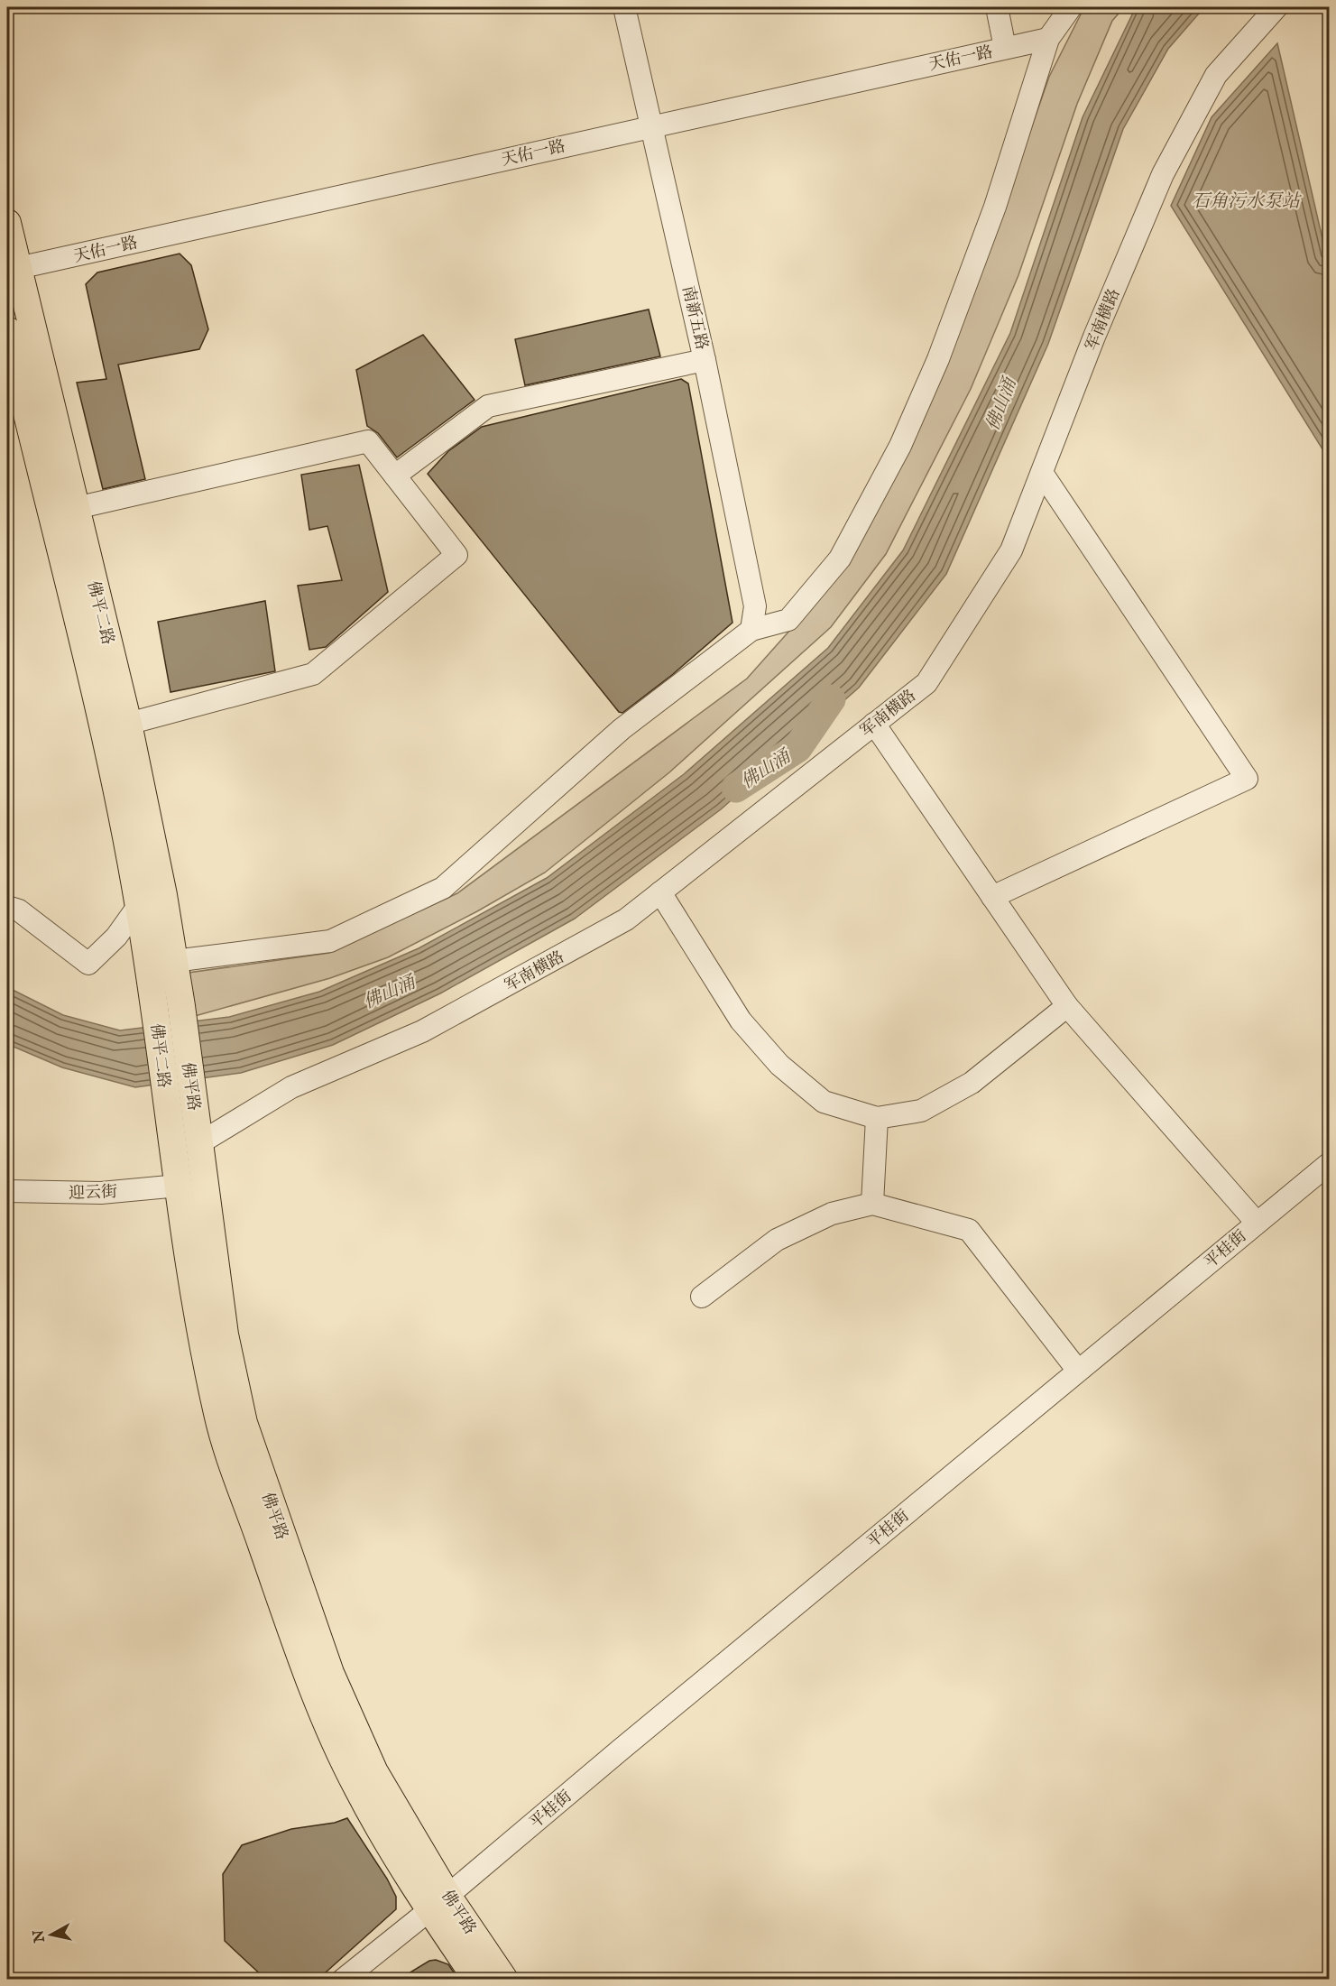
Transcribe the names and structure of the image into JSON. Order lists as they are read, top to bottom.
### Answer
{
  "streets": {
    "main road": ["佛平二路", "佛平路"],
    "street": [
      "天佑一路",
      "南新五路",
      "军南横路",
      "迎云街",
      "平桂街"
    ]
  },
  "crossings": [
    ["天佑一路", "南新五路"],
    ["天佑一路", "佛平二路"],
    ["军南横路", "佛平路"],
    ["佛平二路", "佛平路"],
    ["佛平路", "迎云街"],
    ["佛平路", "平桂街"]
  ],
  "water": ["石角污水泵站", "佛山涌"],
  "north": "left"
}
